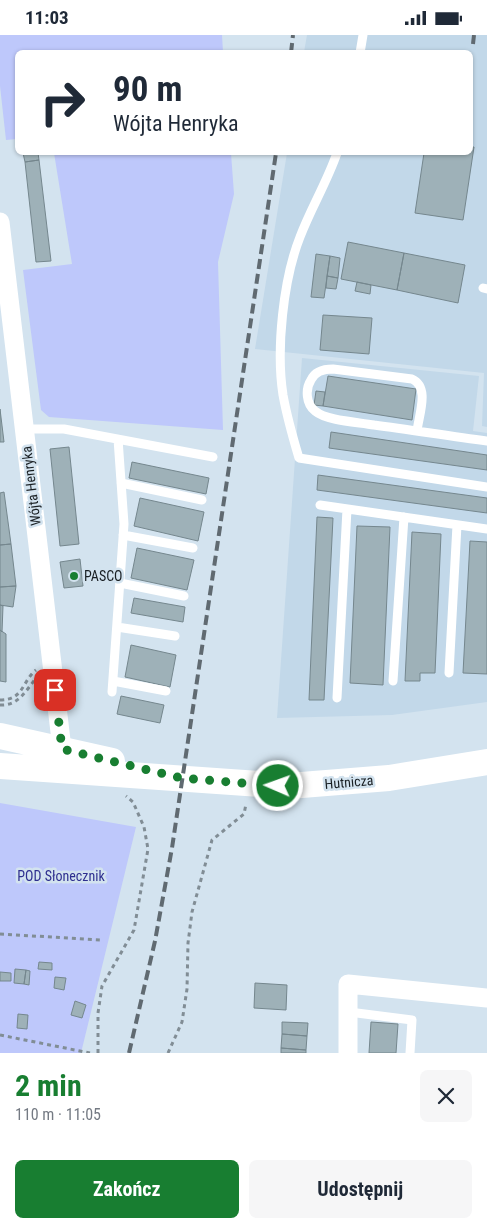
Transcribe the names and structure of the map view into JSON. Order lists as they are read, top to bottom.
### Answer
{
  "streets": {
    "main road": ["Hutnicza"],
    "street": ["Wójta Henryka"]
  },
  "crossings": [
    ["Wójta Henryka", "Hutnicza"]
  ],
  "parks": ["POD Słonecznik"],
  "places": ["PASCO"],
  "page": {
    "status": "11:03",
    "turn": ["90 m", "Wójta Henryka"],
    "heading": ["2 min", "110 m · 11:05"],
    "buttons": ["Zakończ", "Udostępnij"]
  }
}
